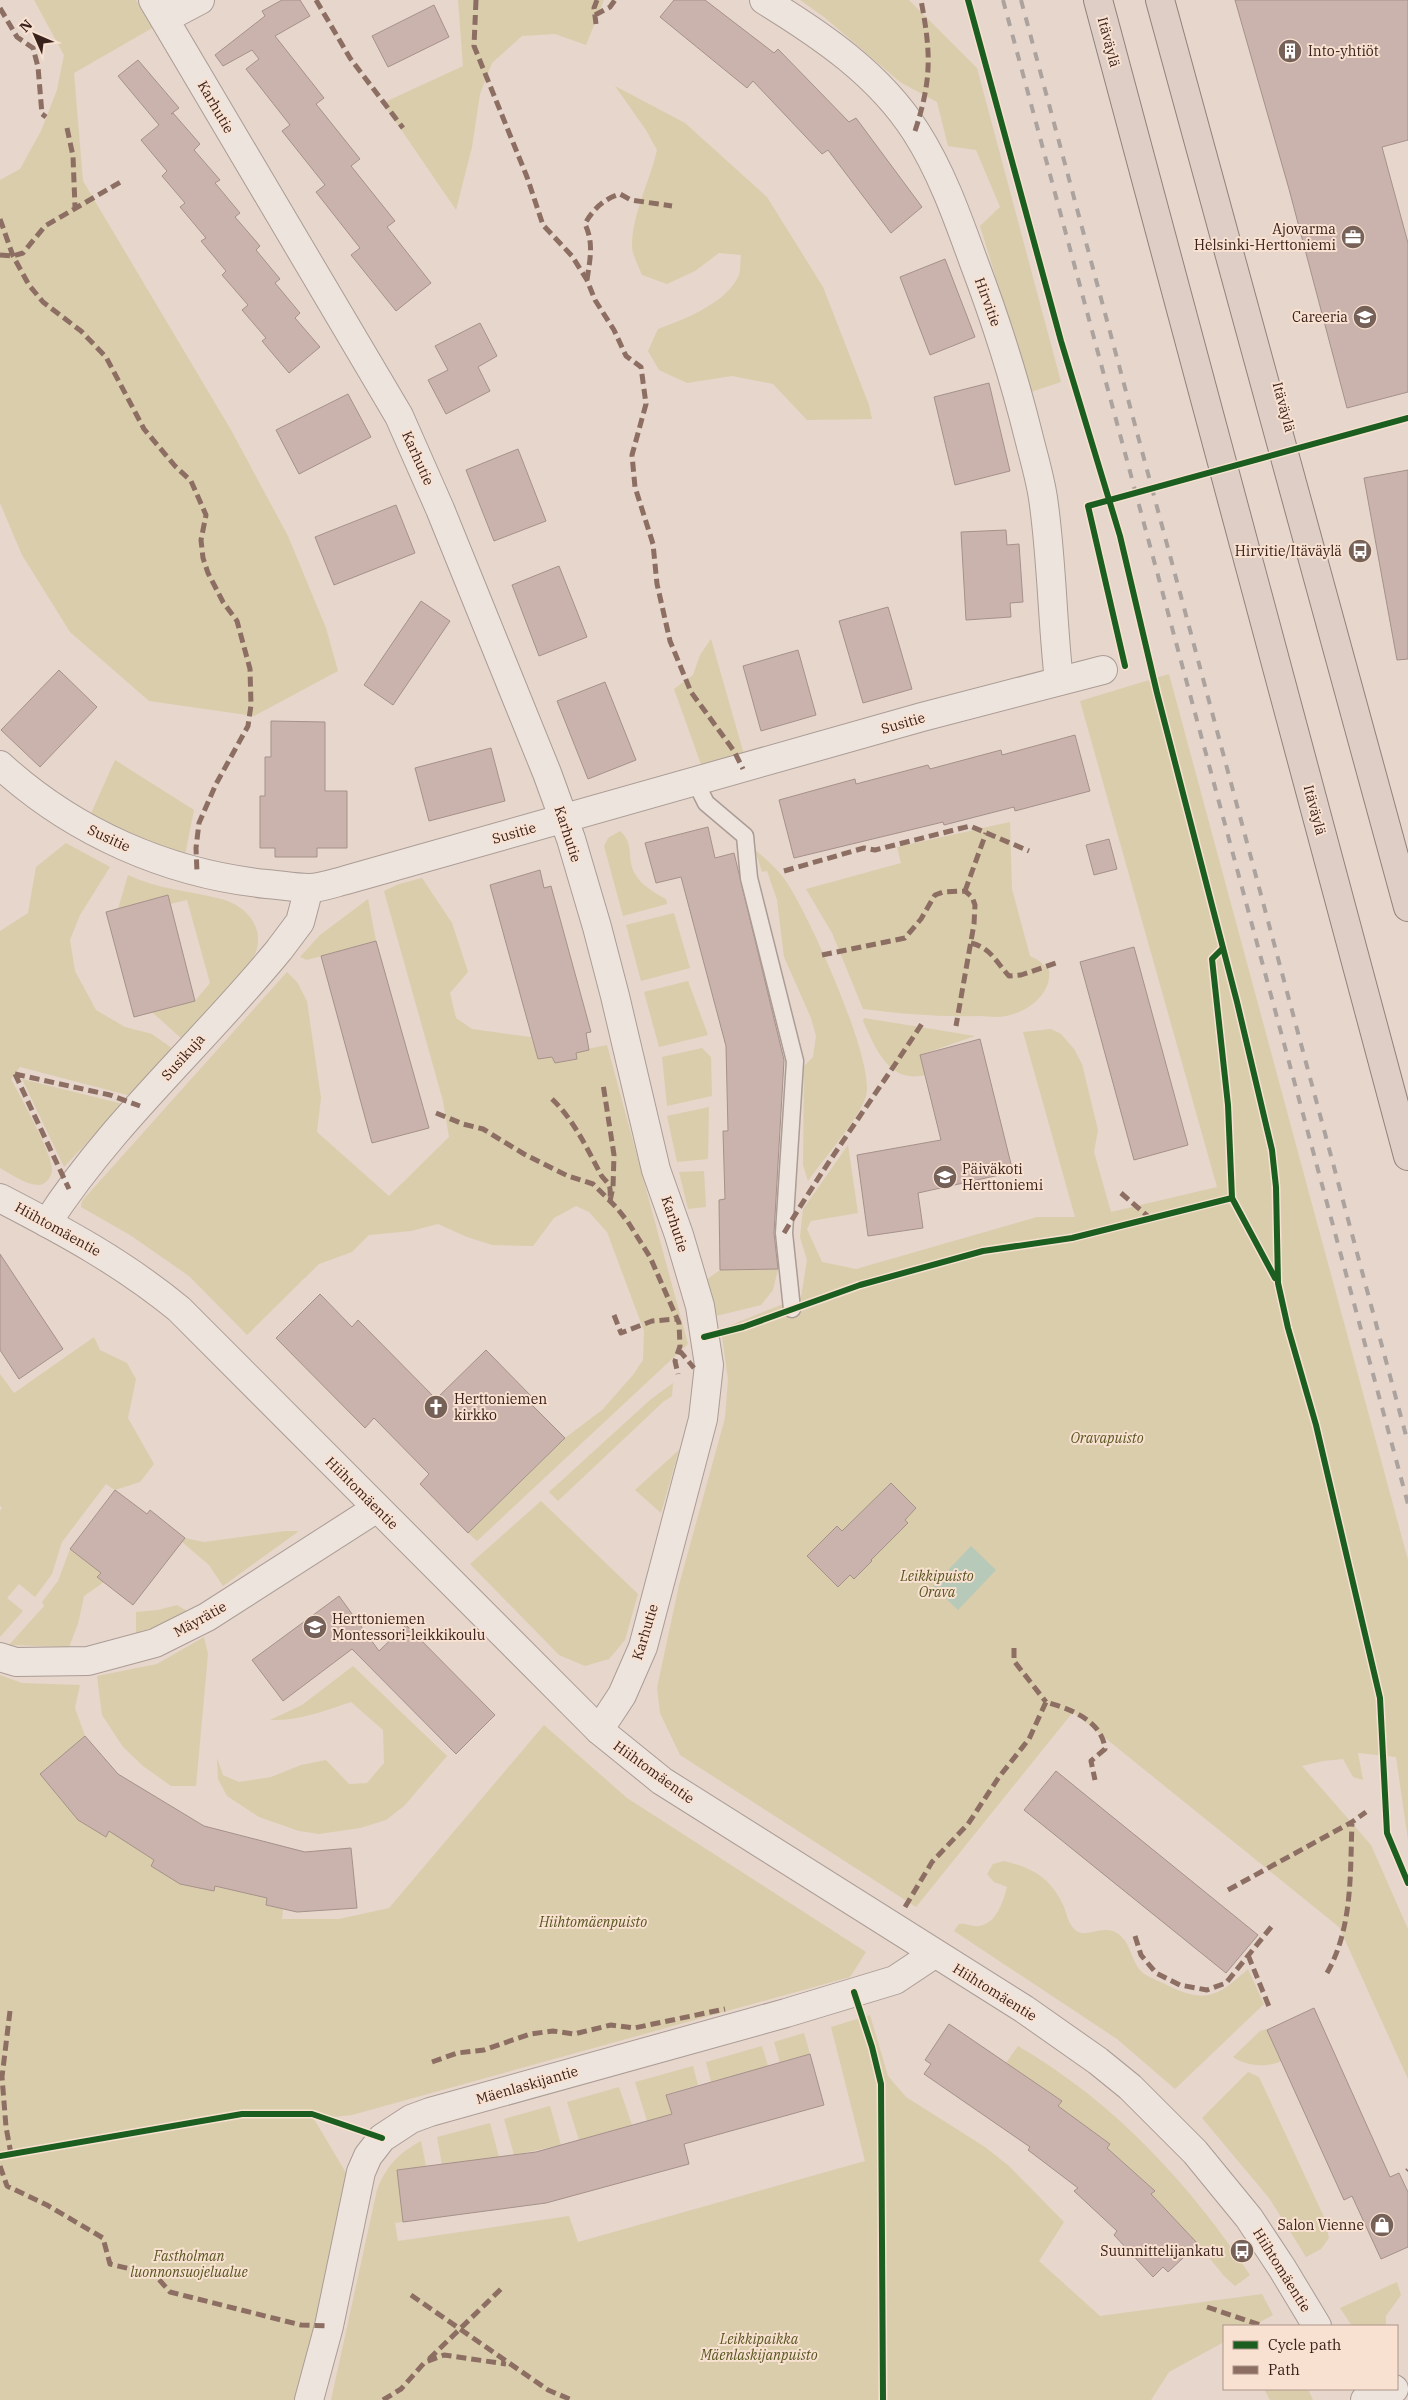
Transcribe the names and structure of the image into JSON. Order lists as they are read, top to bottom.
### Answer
{
  "streets": {
    "highway": ["Itäväylä"],
    "street": [
      "Karhutie",
      "Hirvitie",
      "Susitie",
      "Susikuja",
      "Hiihtomäentie",
      "Mäyrätie",
      "Mäenlaskijantie"
    ]
  },
  "crossings": [
    ["Karhutie", "Susitie"],
    ["Karhutie", "Hiihtomäentie"],
    ["Hirvitie", "Susitie"],
    ["Susitie", "Susikuja"],
    ["Susikuja", "Hiihtomäentie"],
    ["Hiihtomäentie", "Mäyrätie"],
    ["Hiihtomäentie", "Mäenlaskijantie"]
  ],
  "parks": [
    "Oravapuisto",
    "Leikkipuisto Orava",
    "Hiihtomäenpuisto",
    "Fastholman luonnonsuojelualue",
    "Leikkipaikka Mäenlaskijanpuisto"
  ],
  "places": {
    "building": ["Into-yhtiöt"],
    "office": ["Ajovarma Helsinki-Herttoniemi"],
    "school or university": ["Careeria", "Päiväkoti Herttoniemi", "Herttoniemen Montessori-leikkikoulu"],
    "bus stop": ["Hirvitie/Itäväylä", "Suunnittelijankatu"],
    "church": ["Herttoniemen kirkko"],
    "shop": ["Salon Vienne"]
  },
  "legend": ["Cycle path", "Path"],
  "north": "top left"
}
